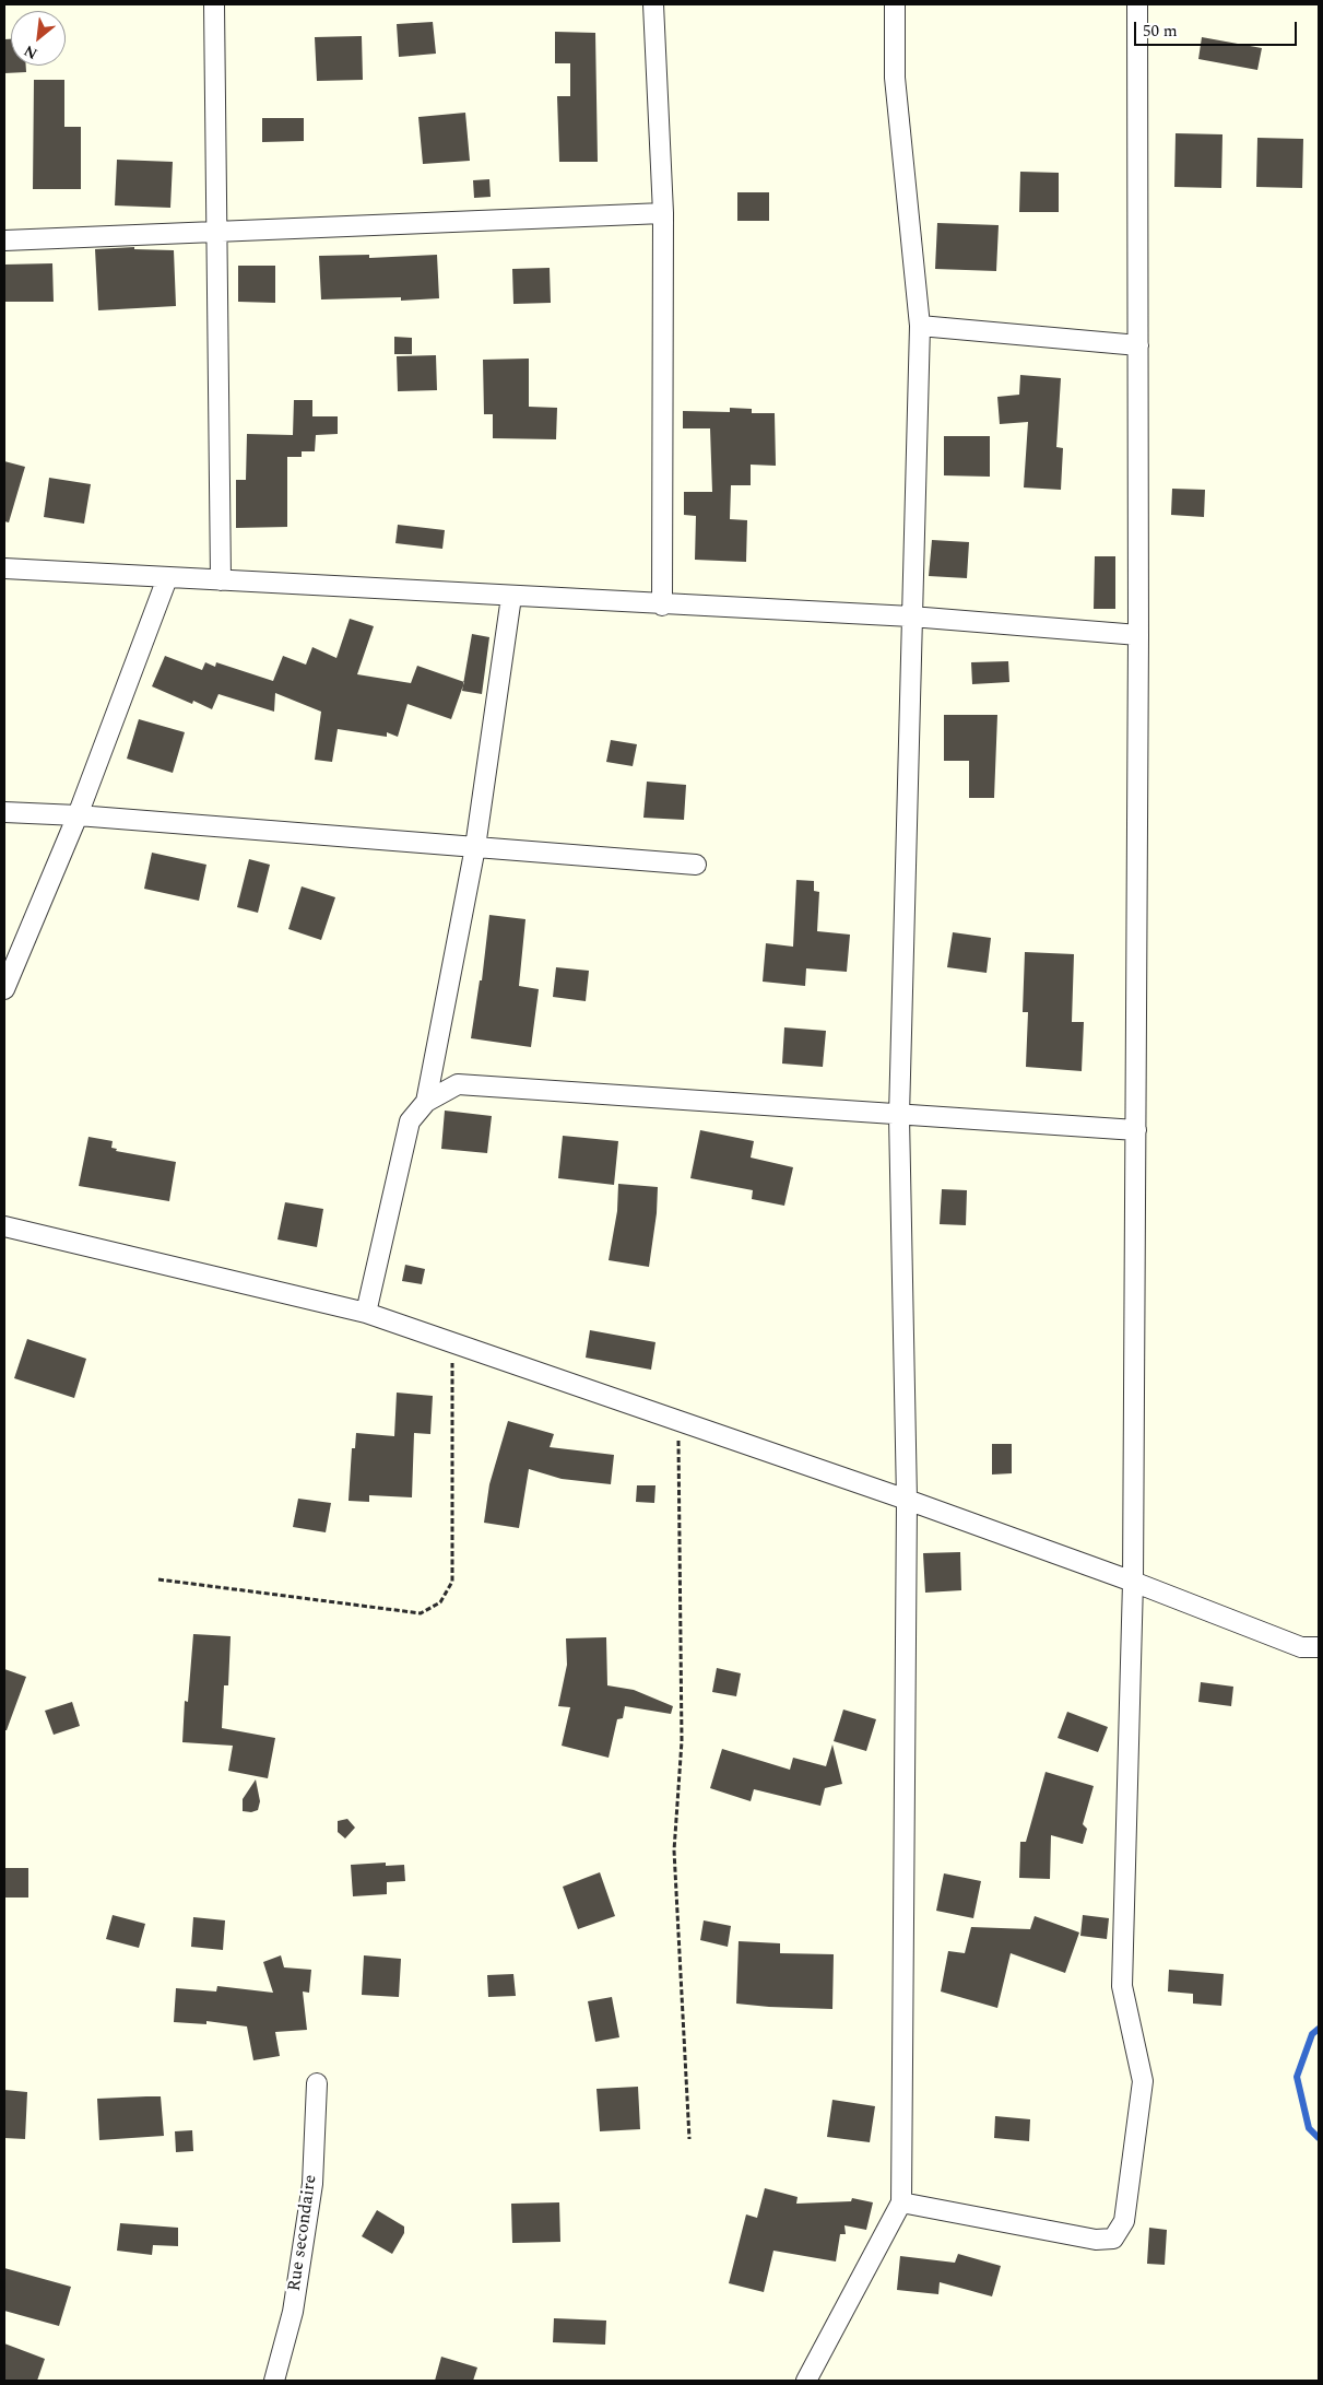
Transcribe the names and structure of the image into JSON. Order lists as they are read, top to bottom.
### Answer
{
  "streets": {
    "street": ["Rue secondaire"]
  },
  "scale_bar": "50 m",
  "north": "bottom left"
}
